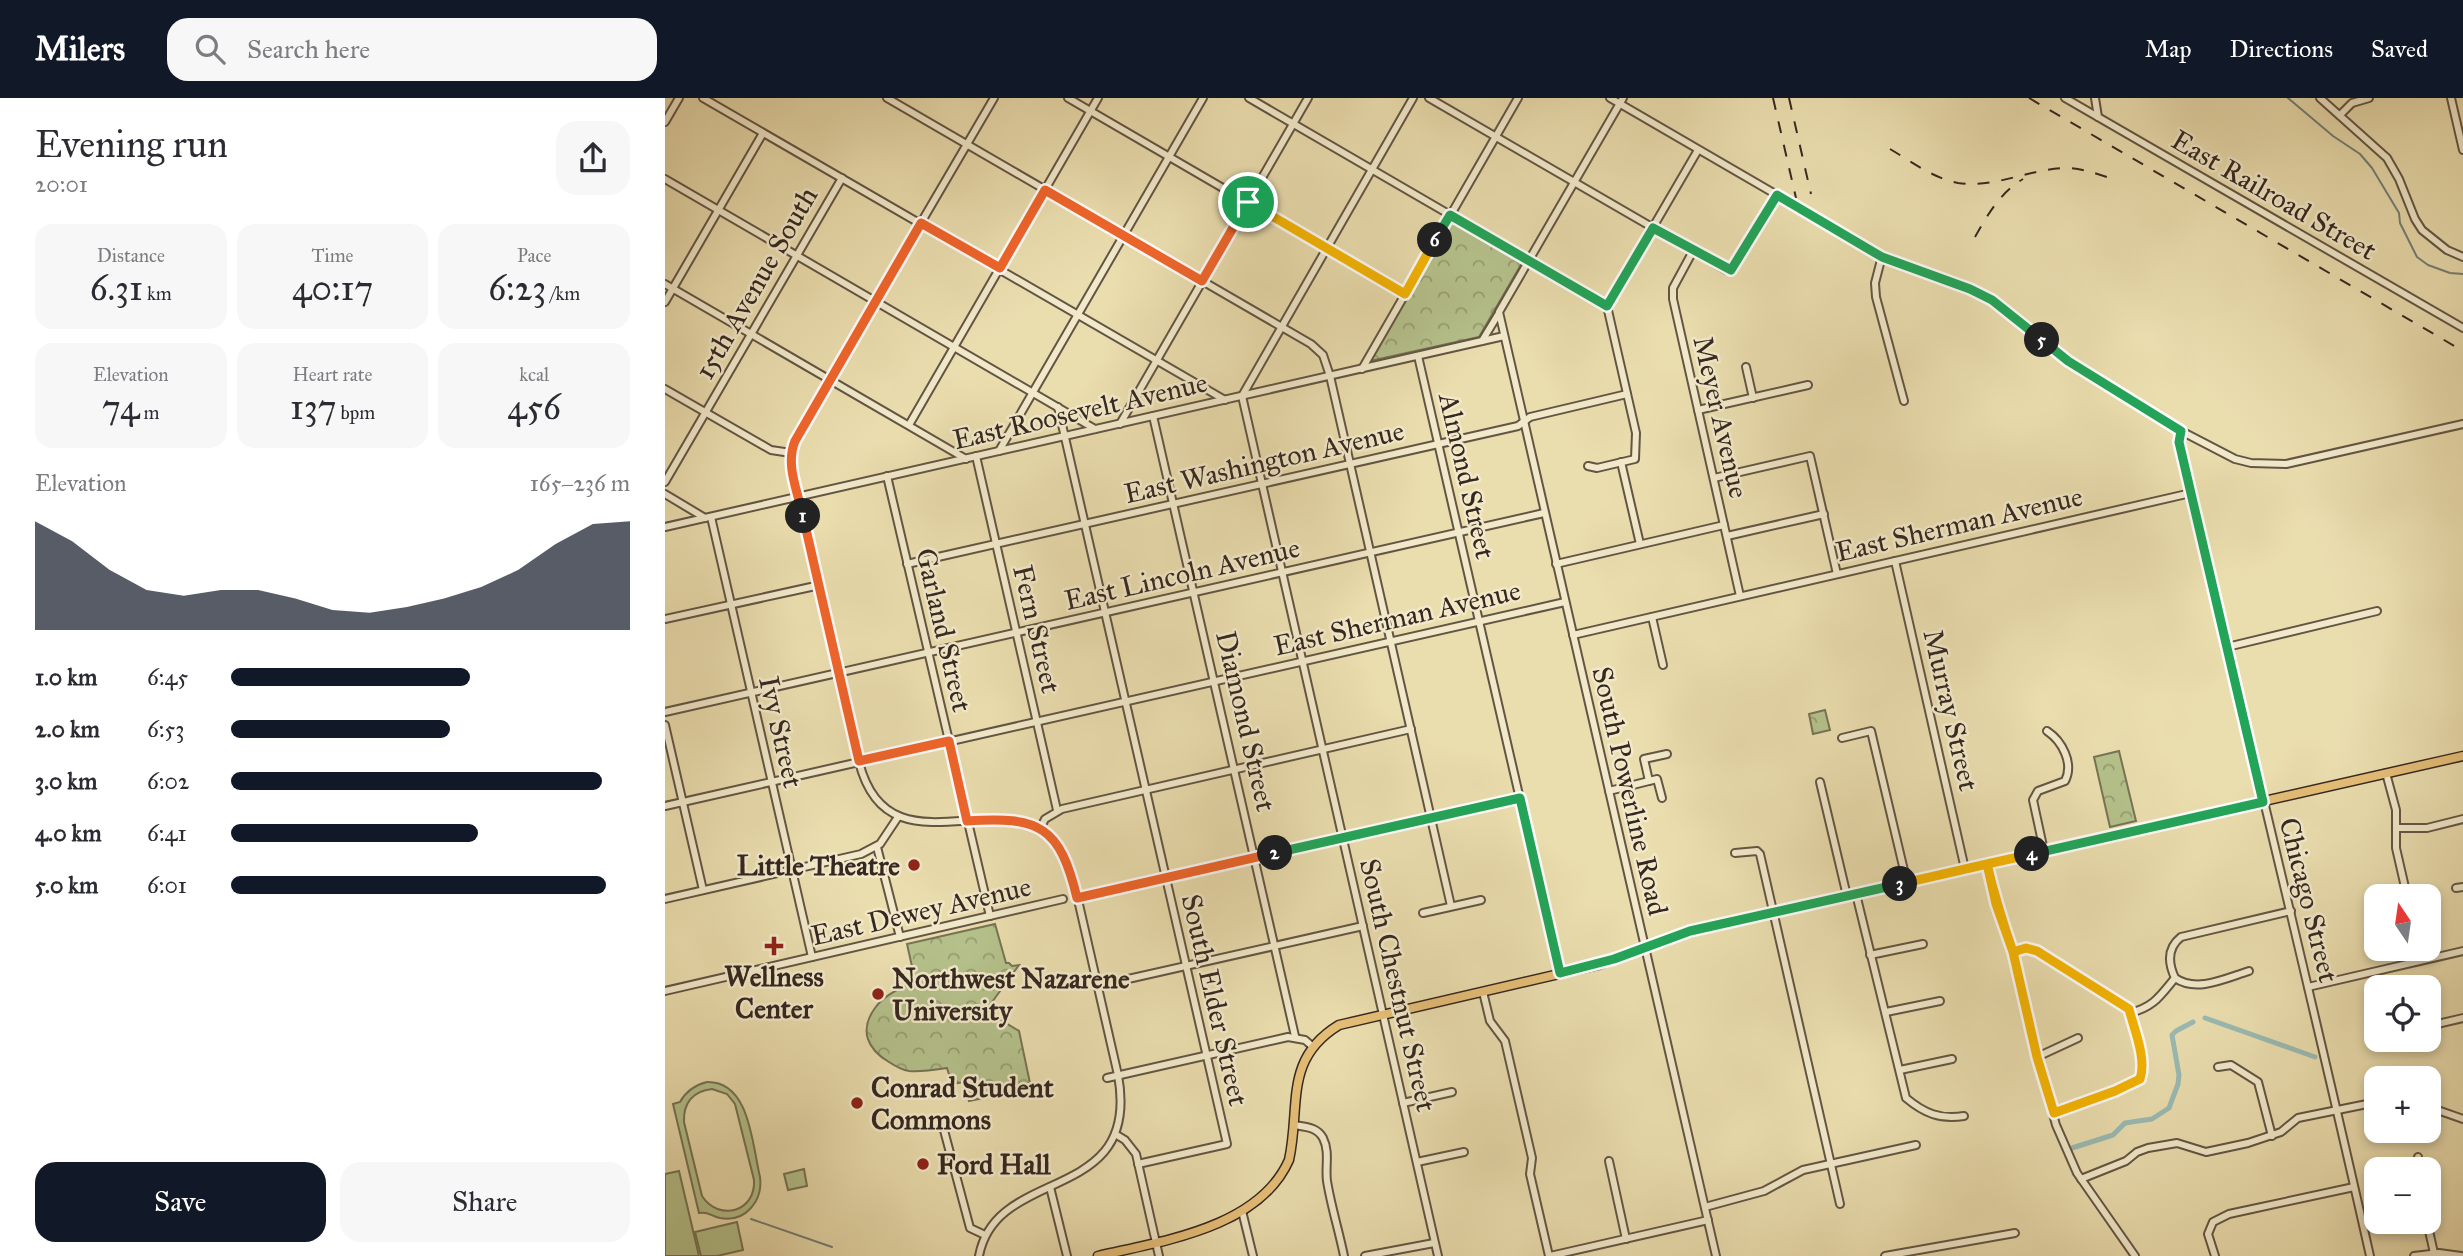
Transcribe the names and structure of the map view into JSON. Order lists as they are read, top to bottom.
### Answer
{
  "streets": {
    "street": [
      "East Railroad Street",
      "15th Avenue South",
      "East Roosevelt Avenue",
      "Meyer Avenue",
      "East Washington Avenue",
      "Almond Street",
      "East Sherman Avenue",
      "East Lincoln Avenue",
      "Fern Street",
      "Garland Street",
      "Murray Street",
      "Diamond Street",
      "Ivy Street",
      "South Powerline Road",
      "Chicago Street",
      "East Dewey Avenue",
      "South Chestnut Street",
      "South Elder Street"
    ]
  },
  "crossings": [
    ["East Roosevelt Avenue", "Almond Street"],
    ["East Roosevelt Avenue", "Fern Street"],
    ["East Roosevelt Avenue", "Garland Street"],
    ["East Roosevelt Avenue", "Diamond Street"],
    ["East Roosevelt Avenue", "Ivy Street"],
    ["East Roosevelt Avenue", "South Powerline Road"],
    ["East Roosevelt Avenue", "South Chestnut Street"],
    ["East Roosevelt Avenue", "South Elder Street"],
    ["Meyer Avenue", "East Sherman Avenue"],
    ["East Washington Avenue", "Almond Street"],
    ["East Washington Avenue", "Fern Street"],
    ["East Washington Avenue", "Garland Street"],
    ["East Washington Avenue", "Diamond Street"],
    ["East Washington Avenue", "South Powerline Road"],
    ["East Washington Avenue", "South Chestnut Street"],
    ["East Washington Avenue", "South Elder Street"],
    ["Almond Street", "East Sherman Avenue"],
    ["Almond Street", "East Lincoln Avenue"],
    ["East Sherman Avenue", "Fern Street"],
    ["East Sherman Avenue", "Garland Street"],
    ["East Sherman Avenue", "Murray Street"],
    ["East Sherman Avenue", "Diamond Street"],
    ["East Sherman Avenue", "Ivy Street"],
    ["East Sherman Avenue", "South Powerline Road"],
    ["East Sherman Avenue", "Chicago Street"],
    ["East Sherman Avenue", "South Chestnut Street"],
    ["East Sherman Avenue", "South Elder Street"],
    ["East Lincoln Avenue", "Fern Street"],
    ["East Lincoln Avenue", "Garland Street"],
    ["East Lincoln Avenue", "Diamond Street"],
    ["East Lincoln Avenue", "Ivy Street"],
    ["East Lincoln Avenue", "South Powerline Road"],
    ["East Lincoln Avenue", "South Chestnut Street"],
    ["East Lincoln Avenue", "South Elder Street"],
    ["Garland Street", "East Dewey Avenue"],
    ["Ivy Street", "East Dewey Avenue"]
  ],
  "places": {
    "other": [
      "Little Theatre",
      "Northwest Nazarene University",
      "Conrad Student Commons",
      "Ford Hall"
    ],
    "health": ["Wellness Center"]
  },
  "north": "top",
  "page": {
    "header": "Milers",
    "search": "Search here",
    "nav": ["Map", "Directions", "Saved"],
    "heading": ["Evening run", "20:01"],
    "stats": [
      ["Distance", "6.31 km"],
      ["Time", "40:17"],
      ["Pace", "6:23 /km"],
      ["Elevation", "74 m"],
      ["Heart rate", "137 bpm"],
      ["kcal", "456"]
    ],
    "pins": [
      "6",
      "5",
      "1",
      "2",
      "4",
      "3"
    ],
    "chart": ["Elevation", "165–236 m"],
    "list": [
      {
        "name": "1.0 km",
        "note": "6:45"
      },
      {
        "name": "2.0 km",
        "note": "6:53"
      },
      {
        "name": "3.0 km",
        "note": "6:02"
      },
      {
        "name": "4.0 km",
        "note": "6:41"
      },
      {
        "name": "5.0 km",
        "note": "6:01"
      }
    ],
    "map_buttons": ["+", "−"],
    "buttons": ["Save", "Share"]
  }
}
